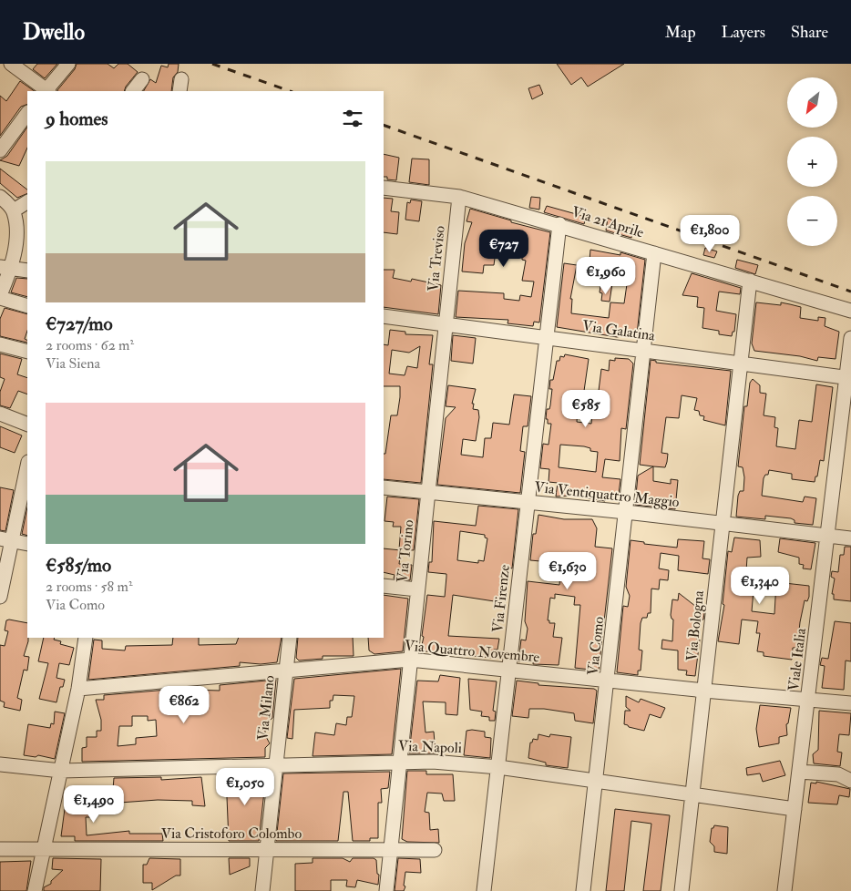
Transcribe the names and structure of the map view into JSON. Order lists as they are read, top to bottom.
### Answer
{
  "streets": {
    "street": [
      "Via 21 Aprile",
      "Via Treviso",
      "Via Galatina",
      "Via Ventiquattro Maggio",
      "Via Torino",
      "Via Firenze",
      "Via Bologna",
      "Via Como",
      "Via Quattro Novembre",
      "Viale Italia",
      "Via Milano",
      "Via Napoli",
      "Via Cristoforo Colombo"
    ]
  },
  "crossings": [
    ["Via 21 Aprile", "Via Treviso"],
    ["Via 21 Aprile", "Via Firenze"],
    ["Via 21 Aprile", "Via Bologna"],
    ["Via 21 Aprile", "Via Como"],
    ["Via Treviso", "Via Galatina"],
    ["Via Treviso", "Via Torino"],
    ["Via Galatina", "Via Torino"],
    ["Via Galatina", "Via Firenze"],
    ["Via Galatina", "Via Bologna"],
    ["Via Galatina", "Via Como"],
    ["Via Galatina", "Viale Italia"],
    ["Via Ventiquattro Maggio", "Via Torino"],
    ["Via Ventiquattro Maggio", "Via Firenze"],
    ["Via Ventiquattro Maggio", "Via Bologna"],
    ["Via Ventiquattro Maggio", "Via Como"],
    ["Via Ventiquattro Maggio", "Viale Italia"],
    ["Via Torino", "Via Quattro Novembre"],
    ["Via Torino", "Via Napoli"],
    ["Via Torino", "Via Cristoforo Colombo"],
    ["Via Firenze", "Via Quattro Novembre"],
    ["Via Firenze", "Via Napoli"],
    ["Via Bologna", "Via Quattro Novembre"],
    ["Via Bologna", "Via Napoli"],
    ["Via Como", "Via Quattro Novembre"],
    ["Via Como", "Via Napoli"],
    ["Via Quattro Novembre", "Viale Italia"],
    ["Via Quattro Novembre", "Via Milano"],
    ["Viale Italia", "Via Napoli"],
    ["Via Milano", "Via Napoli"],
    ["Via Milano", "Via Cristoforo Colombo"]
  ],
  "north": "bottom left",
  "page": {
    "header": "Dwello",
    "nav": ["Map", "Layers", "Share"],
    "map_buttons": ["+", "−"],
    "heading": "9 homes",
    "list": [
      {
        "name": "€727/mo",
        "note": "2 rooms · 62 m² · Via Siena"
      },
      {
        "name": "€585/mo",
        "note": "2 rooms · 58 m² · Via Como"
      }
    ],
    "price": [
      "€1,800",
      "€727",
      "€1,960",
      "€585",
      "€1,630",
      "€1,340",
      "€862",
      "€1,050",
      "€1,490"
    ]
  }
}
